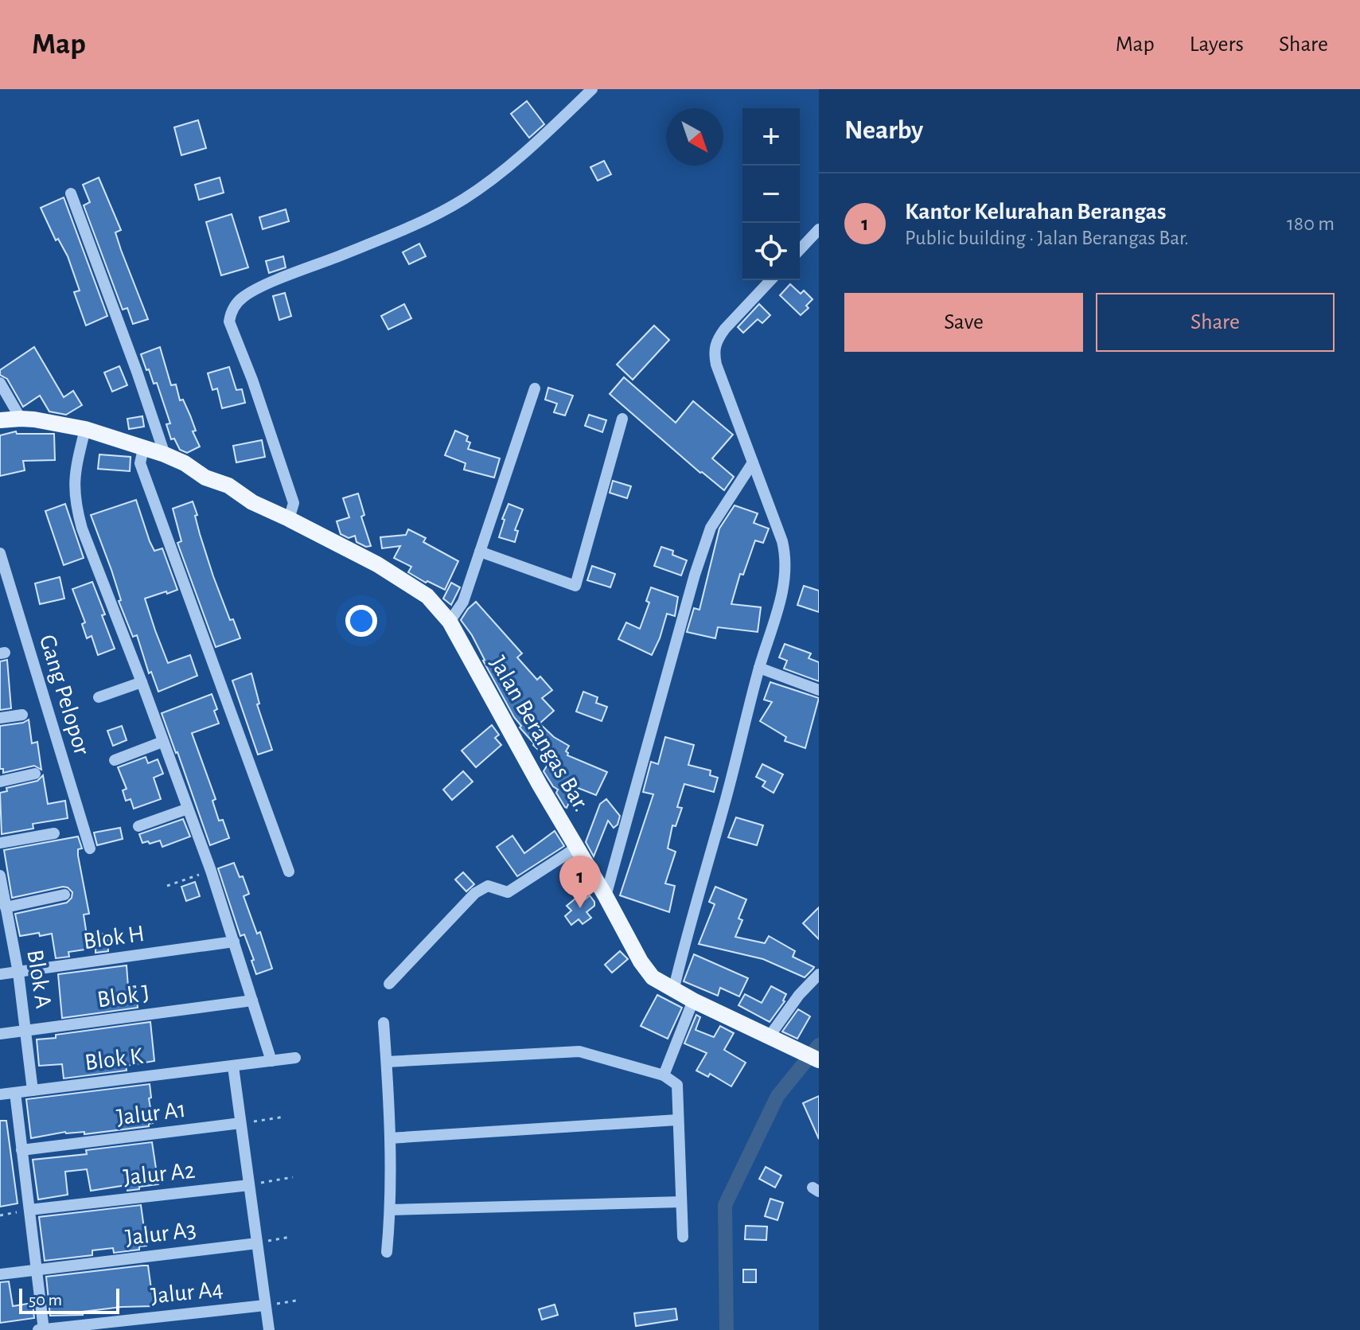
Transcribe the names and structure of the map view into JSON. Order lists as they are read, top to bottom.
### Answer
{
  "streets": {
    "main road": ["Jalan Berangas Bar."],
    "street": [
      "Gang Pelopor",
      "Blok H",
      "Blok A",
      "Blok J",
      "Blok K",
      "Jalur A1",
      "Jalur A2",
      "Jalur A3",
      "Jalur A4"
    ]
  },
  "crossings": [
    ["Blok H", "Blok A"],
    ["Blok A", "Blok J"],
    ["Blok A", "Blok K"]
  ],
  "scale_bar": "50 m",
  "north": "bottom right",
  "page": {
    "header": "Map",
    "nav": ["Map", "Layers", "Share"],
    "heading": "Nearby",
    "map_buttons": ["+", "−"],
    "list": [
      {
        "mark": "1",
        "name": "Kantor Kelurahan Berangas",
        "note": "Public building · Jalan Berangas Bar.",
        "value": "180 m"
      }
    ],
    "buttons": ["Save", "Share"],
    "pins": "1",
    "scale": "50 m"
  }
}
